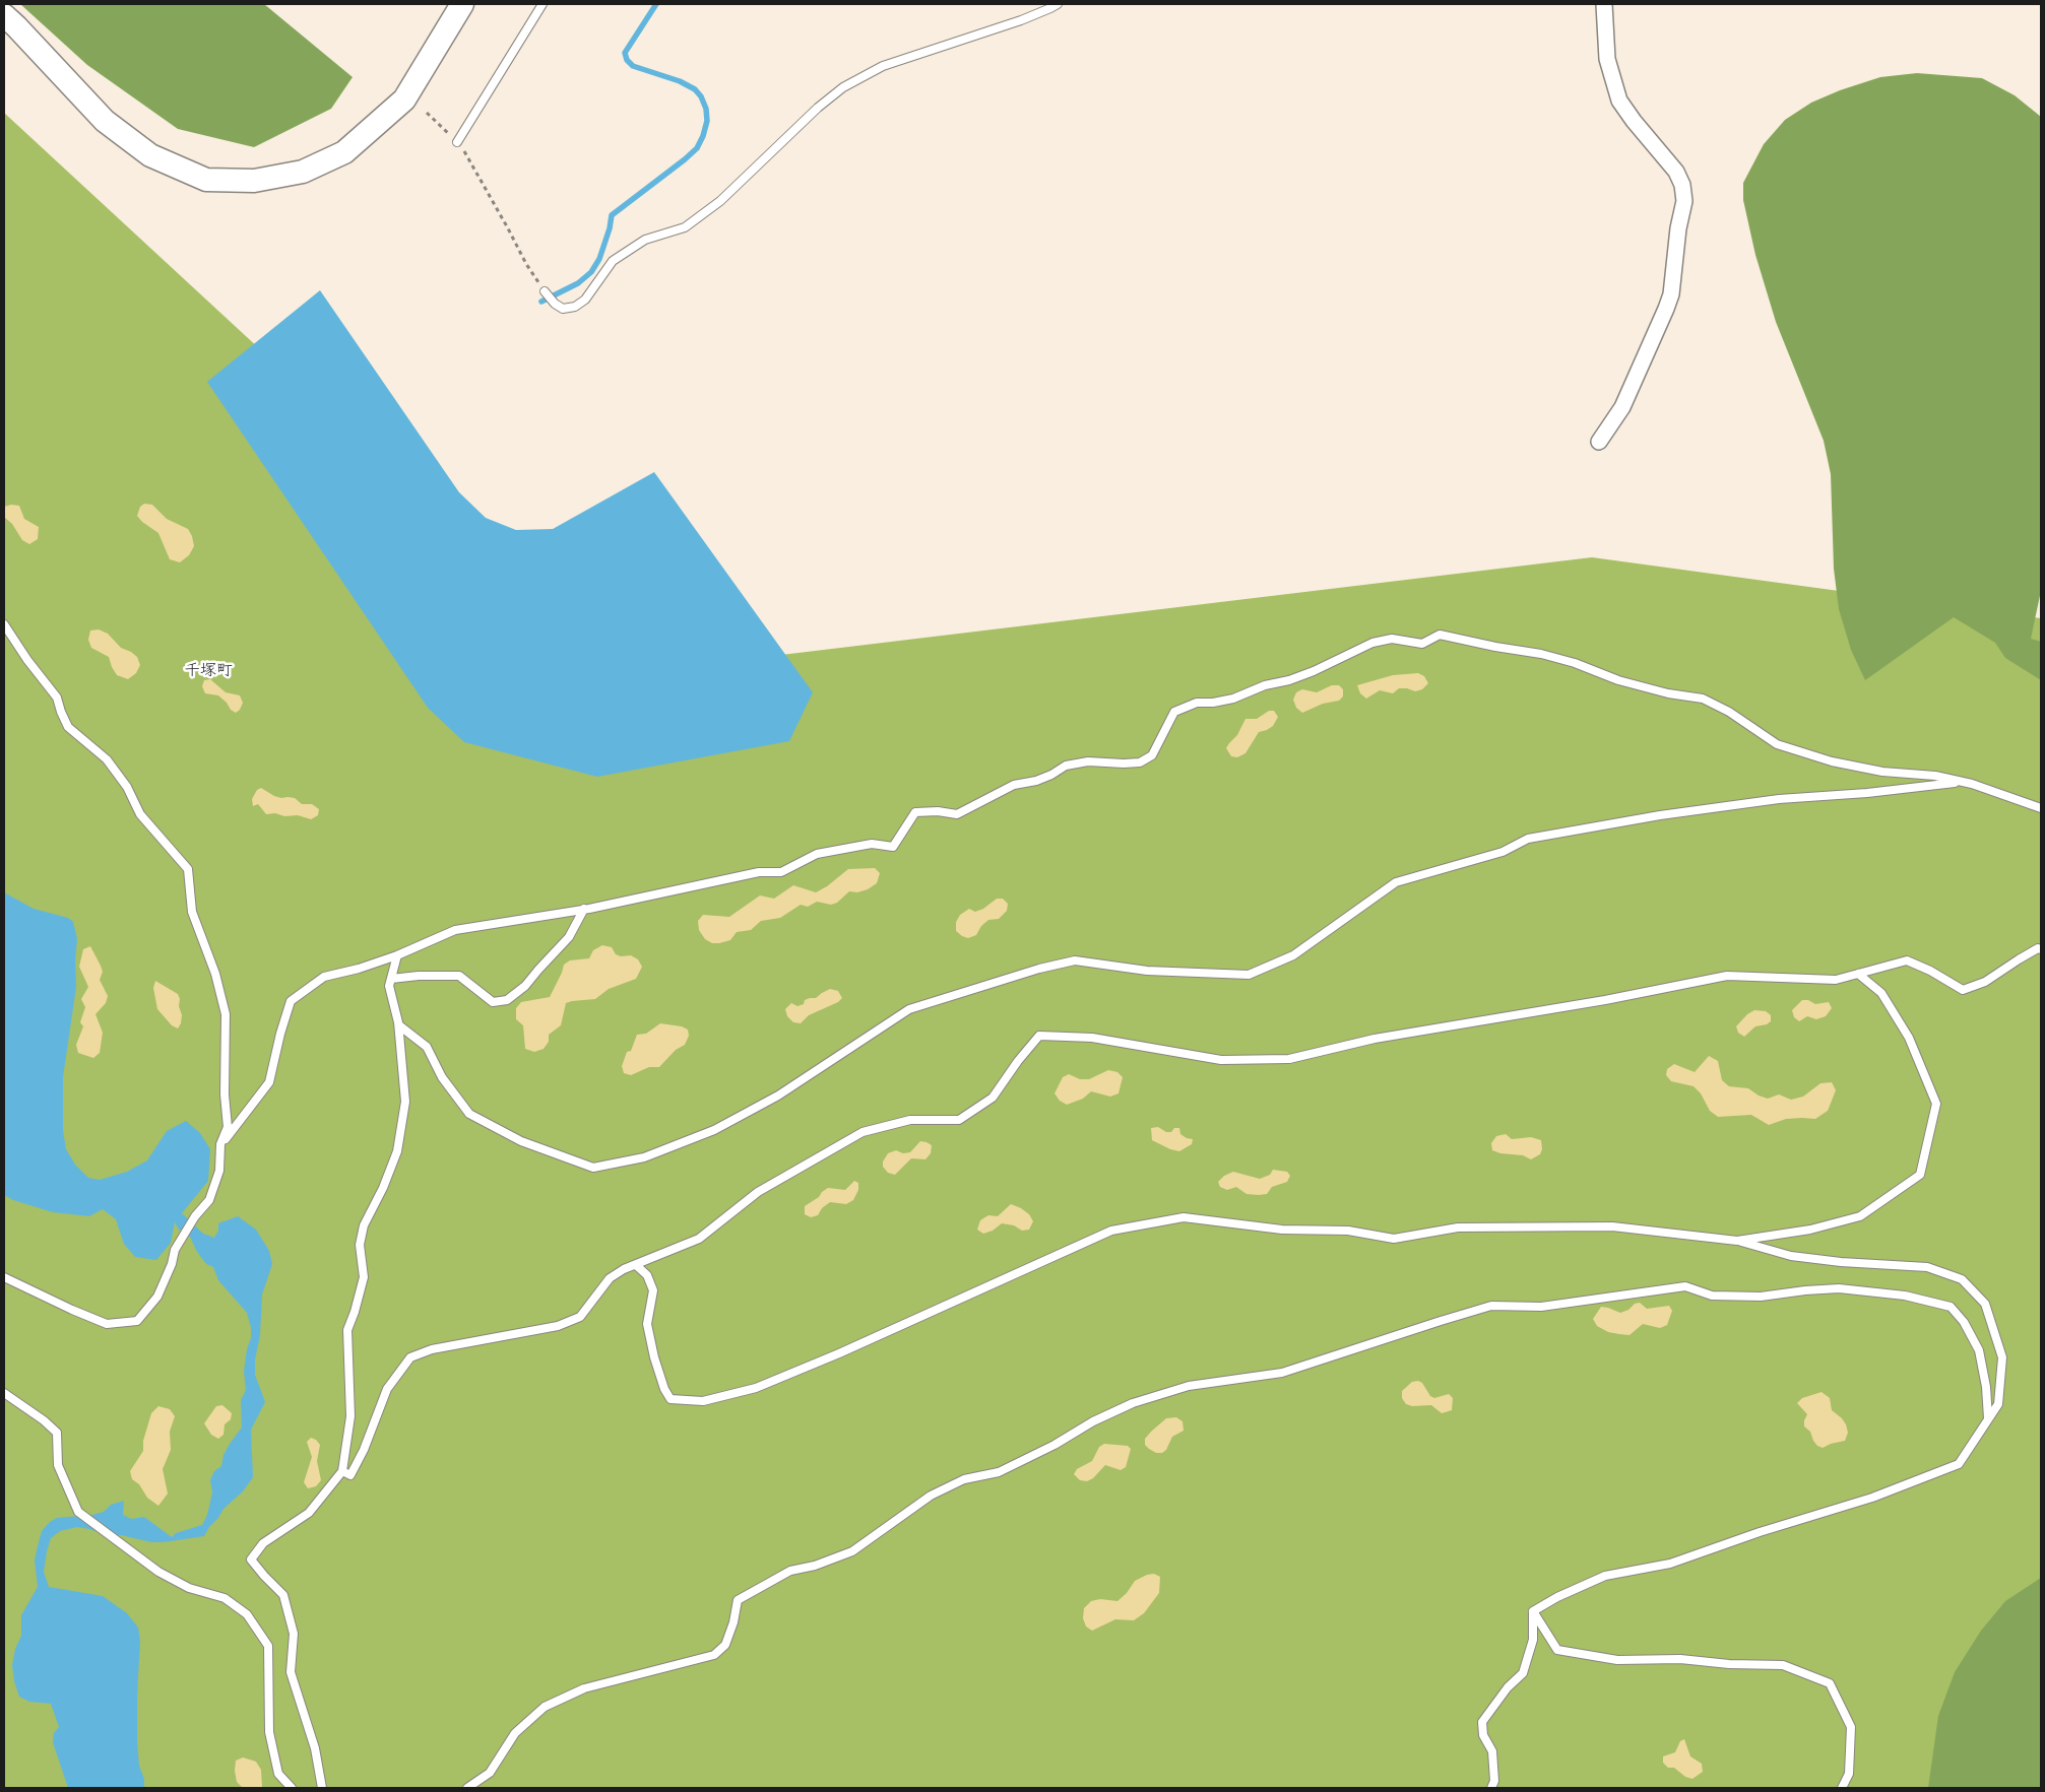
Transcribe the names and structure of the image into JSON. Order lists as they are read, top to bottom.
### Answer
{
  "districts": ["千塚町"]
}
